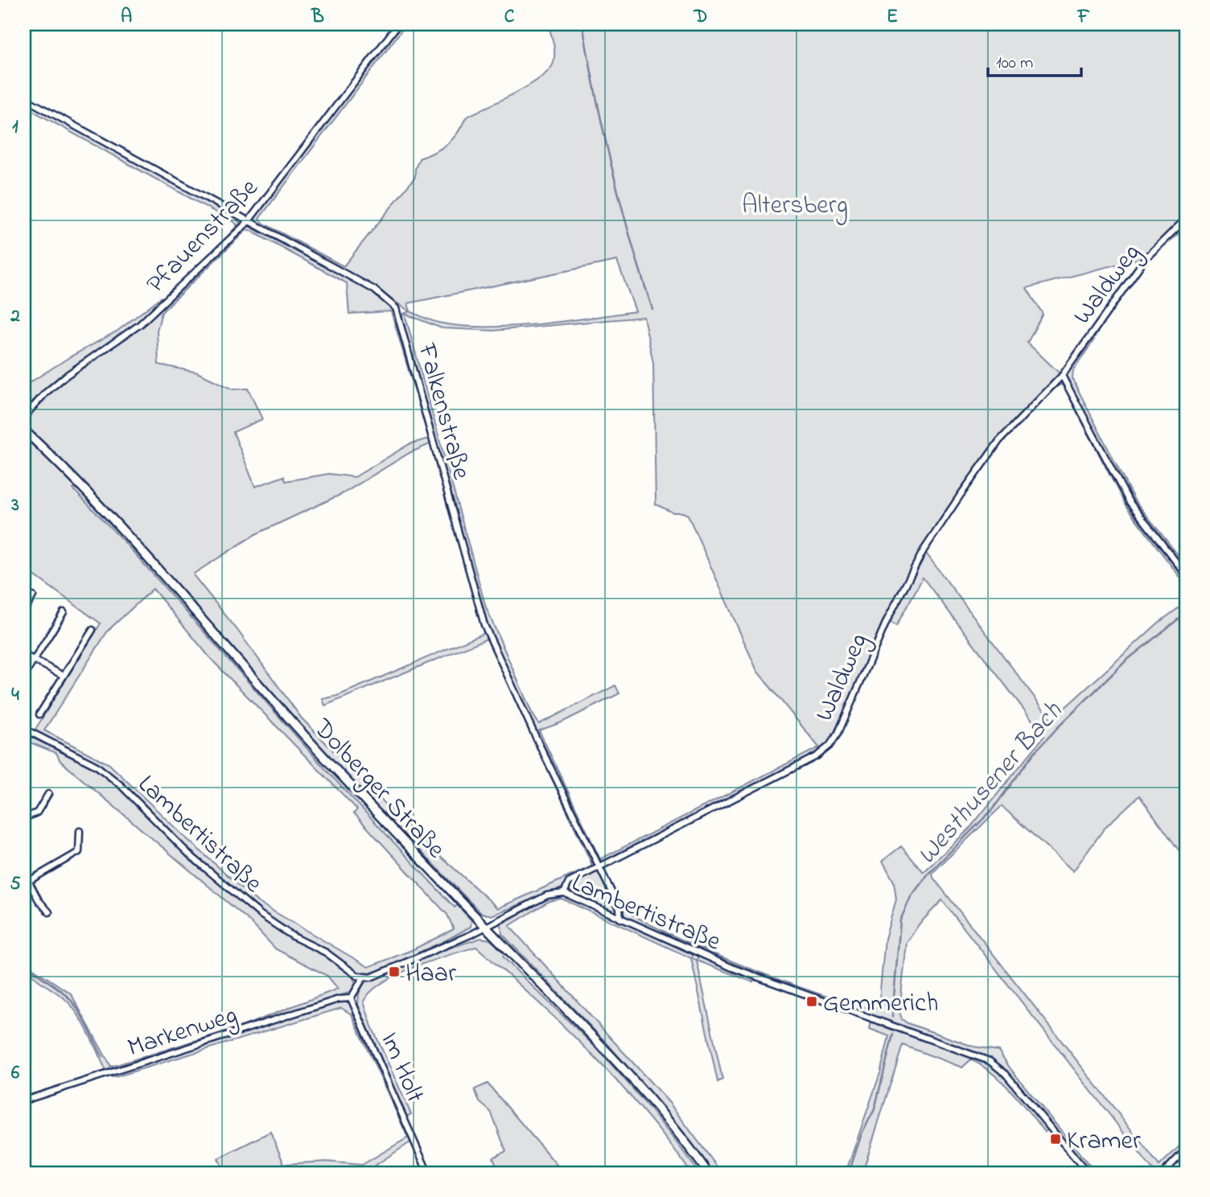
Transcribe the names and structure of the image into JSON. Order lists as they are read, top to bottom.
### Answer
{
  "streets": {
    "main road": ["Dolberger Straße"],
    "street": [
      "Pfauenstraße",
      "Waldweg",
      "Falkenstraße",
      "Lambertistraße",
      "Markenweg",
      "Im Holt"
    ]
  },
  "crossings": [
    ["Pfauenstraße", "Falkenstraße"],
    ["Waldweg", "Falkenstraße"],
    ["Waldweg", "Lambertistraße"],
    ["Falkenstraße", "Lambertistraße"],
    ["Dolberger Straße", "Lambertistraße"],
    ["Markenweg", "Im Holt"]
  ],
  "water": ["Westhusener Bach"],
  "parks": ["Altersberg"],
  "places": {
    "transit": ["Haar", "Gemmerich", "Kramer"]
  },
  "scale_bar": "100 m",
  "grid": {
    "columns": [
      "A",
      "B",
      "C",
      "D",
      "E",
      "F"
    ],
    "rows": [
      "1",
      "2",
      "3",
      "4",
      "5",
      "6"
    ]
  }
}
